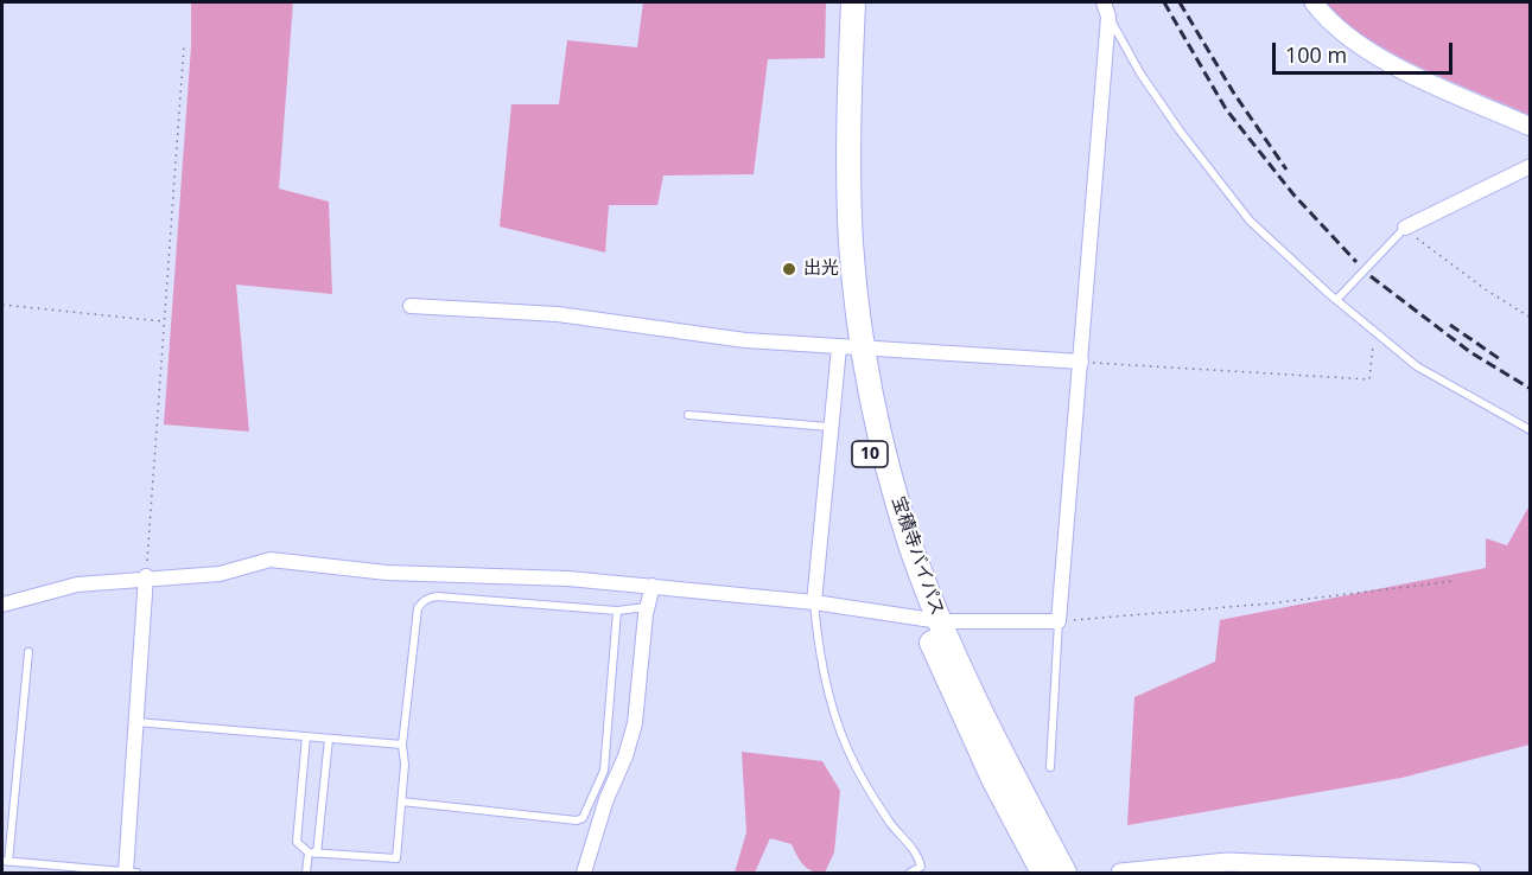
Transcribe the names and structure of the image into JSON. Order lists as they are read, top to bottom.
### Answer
{
  "streets": {
    "main road": ["10", "宝積寺バイパス"]
  },
  "places": ["出光"],
  "scale_bar": "100 m"
}
